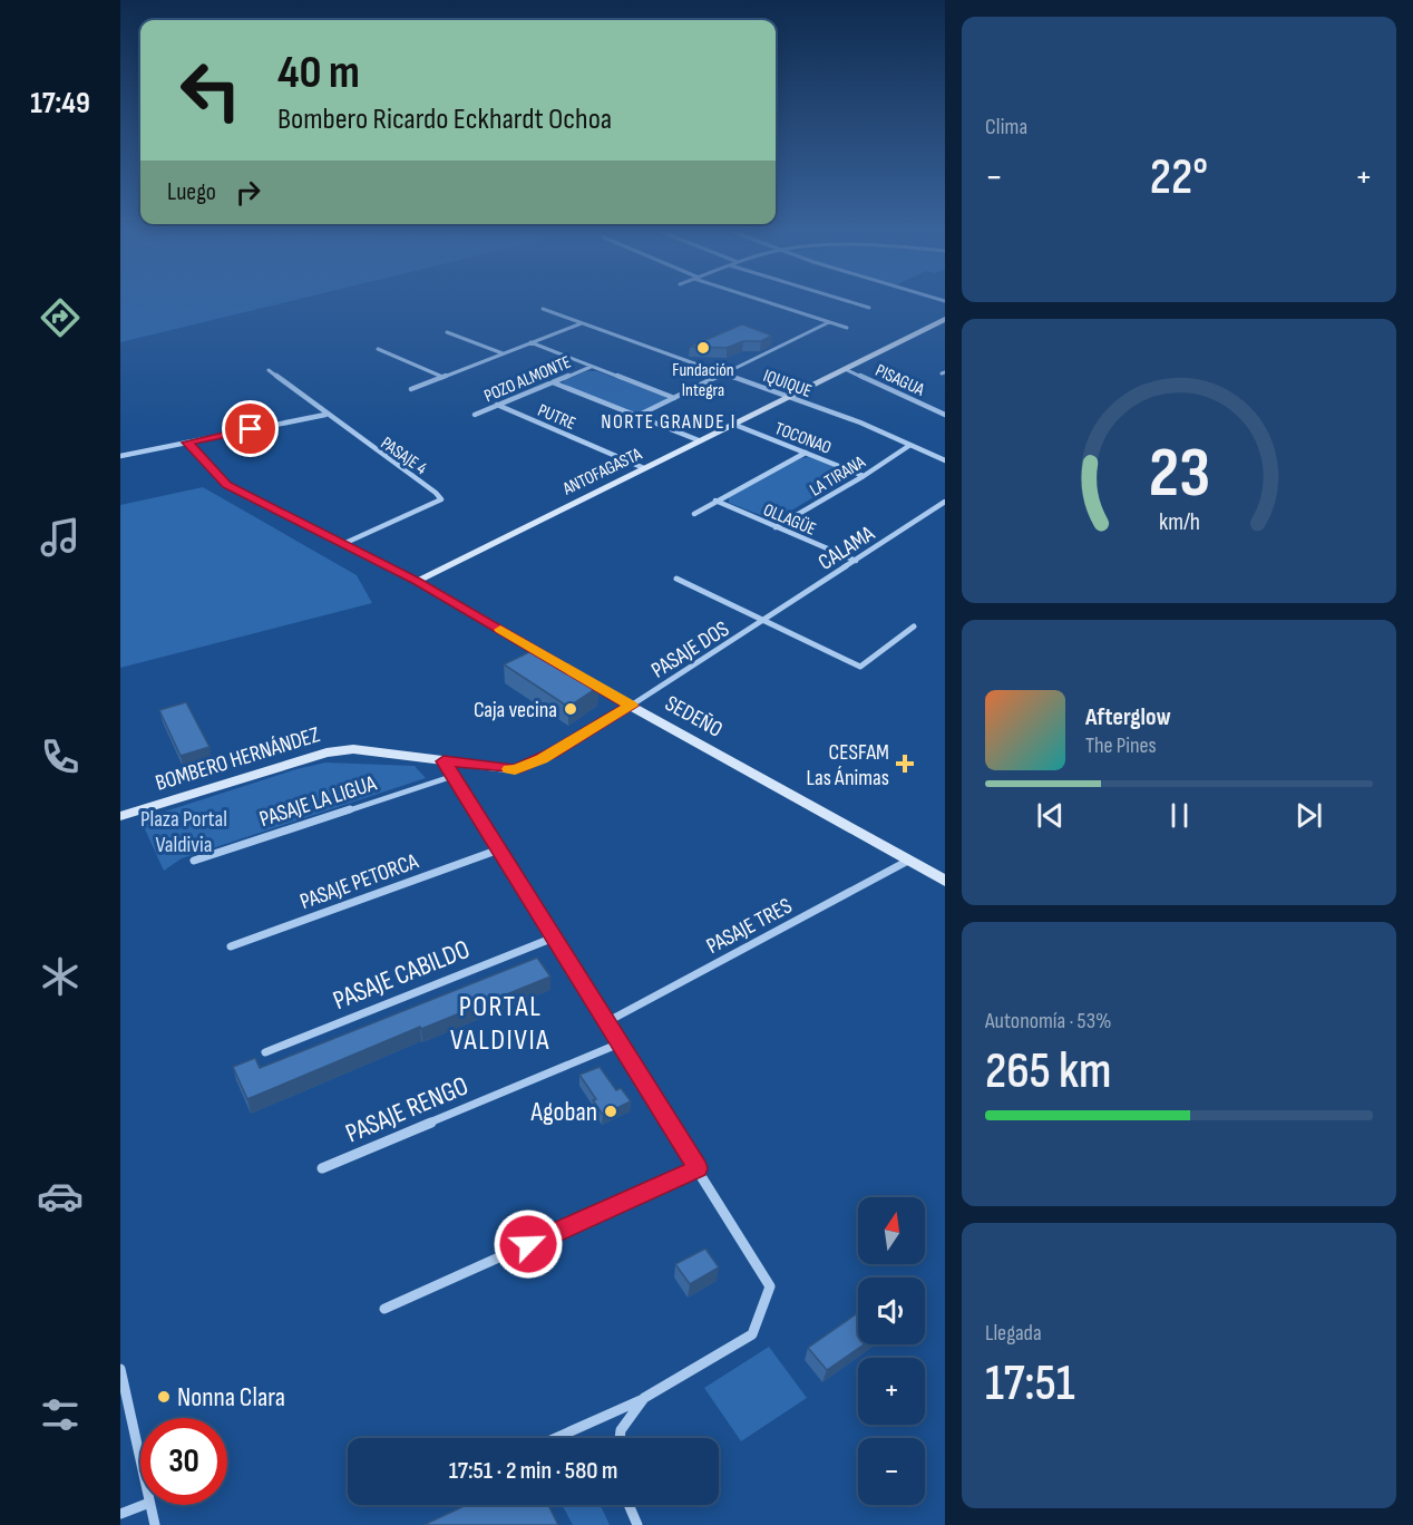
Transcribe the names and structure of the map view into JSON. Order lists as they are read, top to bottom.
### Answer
{
  "streets": {
    "street": [
      "POZO ALMONTE",
      "PISAGUA",
      "IQUIQUE",
      "PUTRE",
      "TOCONAO",
      "PASAJE 4",
      "ANTOFAGASTA",
      "LA TIRANA",
      "OLLAGÜE",
      "CALAMA",
      "PASAJE DOS",
      "SEDEÑO",
      "BOMBERO HERNÁNDEZ",
      "PASAJE LA LIGUA",
      "PASAJE PETORCA",
      "PASAJE TRES",
      "PASAJE CABILDO",
      "PASAJE RENGO"
    ]
  },
  "crossings": [
    ["POZO ALMONTE", "PUTRE"],
    ["PISAGUA", "ANTOFAGASTA"],
    ["IQUIQUE", "ANTOFAGASTA"],
    ["IQUIQUE", "LA TIRANA"],
    ["PUTRE", "ANTOFAGASTA"],
    ["TOCONAO", "ANTOFAGASTA"],
    ["TOCONAO", "LA TIRANA"],
    ["PASAJE 4", "SEDEÑO"],
    ["ANTOFAGASTA", "SEDEÑO"],
    ["LA TIRANA", "OLLAGÜE"],
    ["OLLAGÜE", "CALAMA"],
    ["CALAMA", "PASAJE DOS"],
    ["PASAJE DOS", "SEDEÑO"],
    ["PASAJE DOS", "BOMBERO HERNÁNDEZ"],
    ["SEDEÑO", "BOMBERO HERNÁNDEZ"],
    ["SEDEÑO", "PASAJE TRES"]
  ],
  "districts": ["NORTE GRANDE I", "PORTAL VALDIVIA"],
  "parks": ["Plaza Portal Valdivia"],
  "places": {
    "other": [
      "Fundación Integra",
      "Caja vecina",
      "Agoban",
      "Nonna Clara"
    ],
    "health": ["CESFAM Las Ánimas"]
  },
  "north": "top",
  "page": {
    "tabs": "17:49",
    "tile": [
      "Clima",
      ["Autonomía · 53%", "265 km"],
      ["Llegada", "17:51"]
    ],
    "turn": ["40 m", "Bombero Ricardo Eckhardt Ochoa"],
    "heat": ["−", "22°", "+"],
    "then": "Luego",
    "song": ["Afterglow", "The Pines"],
    "map_buttons": ["+", "−"],
    "limit": "30",
    "trip": "17:51 · 2 min · 580 m",
    "gauge": ["23", "km/h"]
  }
}
